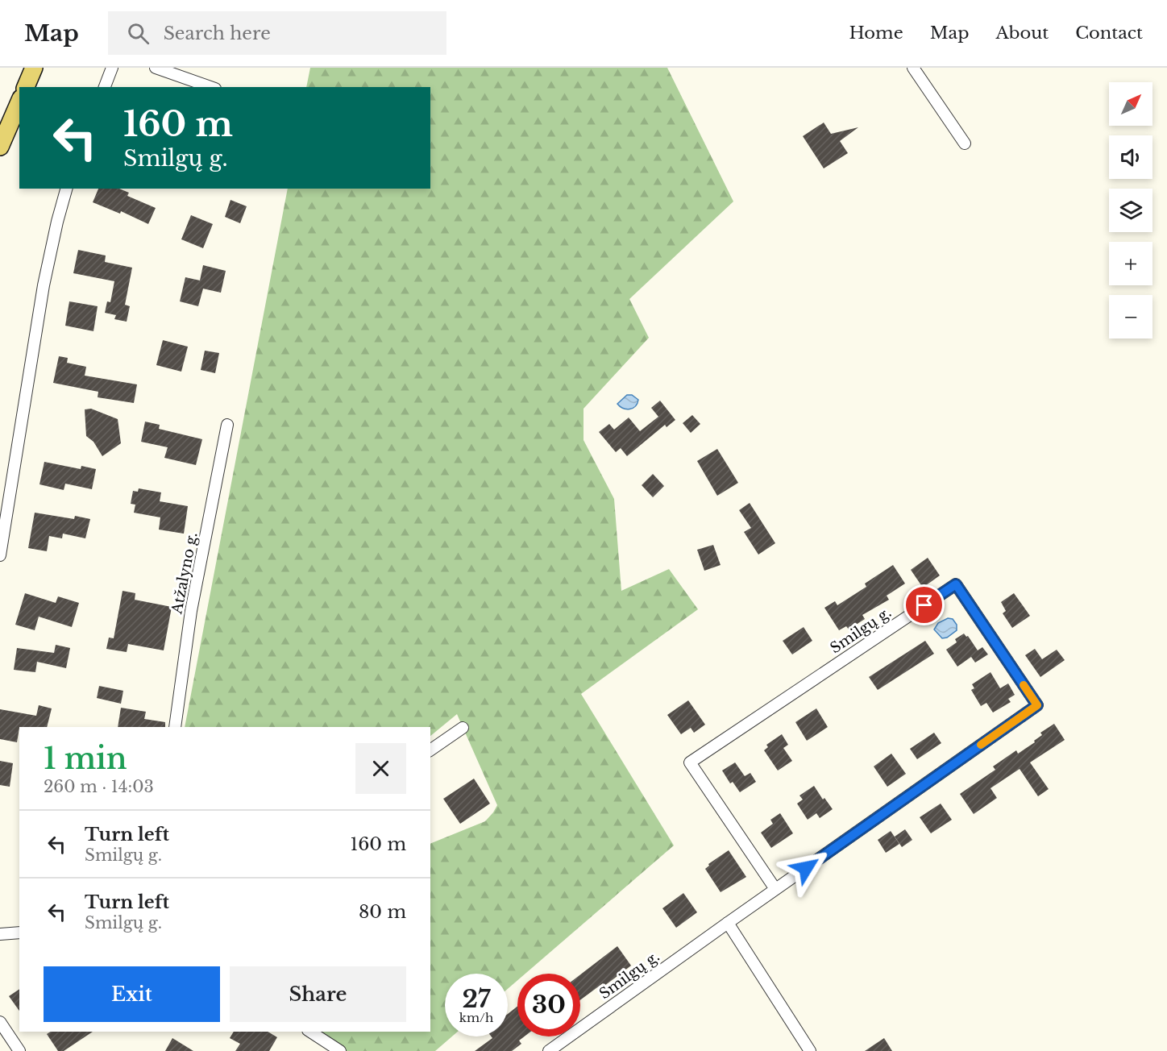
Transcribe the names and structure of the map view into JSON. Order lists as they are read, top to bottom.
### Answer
{
  "streets": {
    "street": ["Atžalyno g.", "Smilgų g."]
  },
  "north": "top right",
  "page": {
    "header": "Map",
    "search": "Search here",
    "nav": [
      "Home",
      "Map",
      "About",
      "Contact"
    ],
    "map_buttons": ["+", "−"],
    "turn": ["160 m", "Smilgų g."],
    "heading": ["1 min", "260 m · 14:03"],
    "list": [
      {
        "name": "Turn left",
        "note": "Smilgų g.",
        "value": "160 m"
      },
      {
        "name": "Turn left",
        "note": "Smilgų g.",
        "value": "80 m"
      }
    ],
    "buttons": ["Exit", "Share"],
    "speed": "27 km/h",
    "limit": "30"
  }
}
